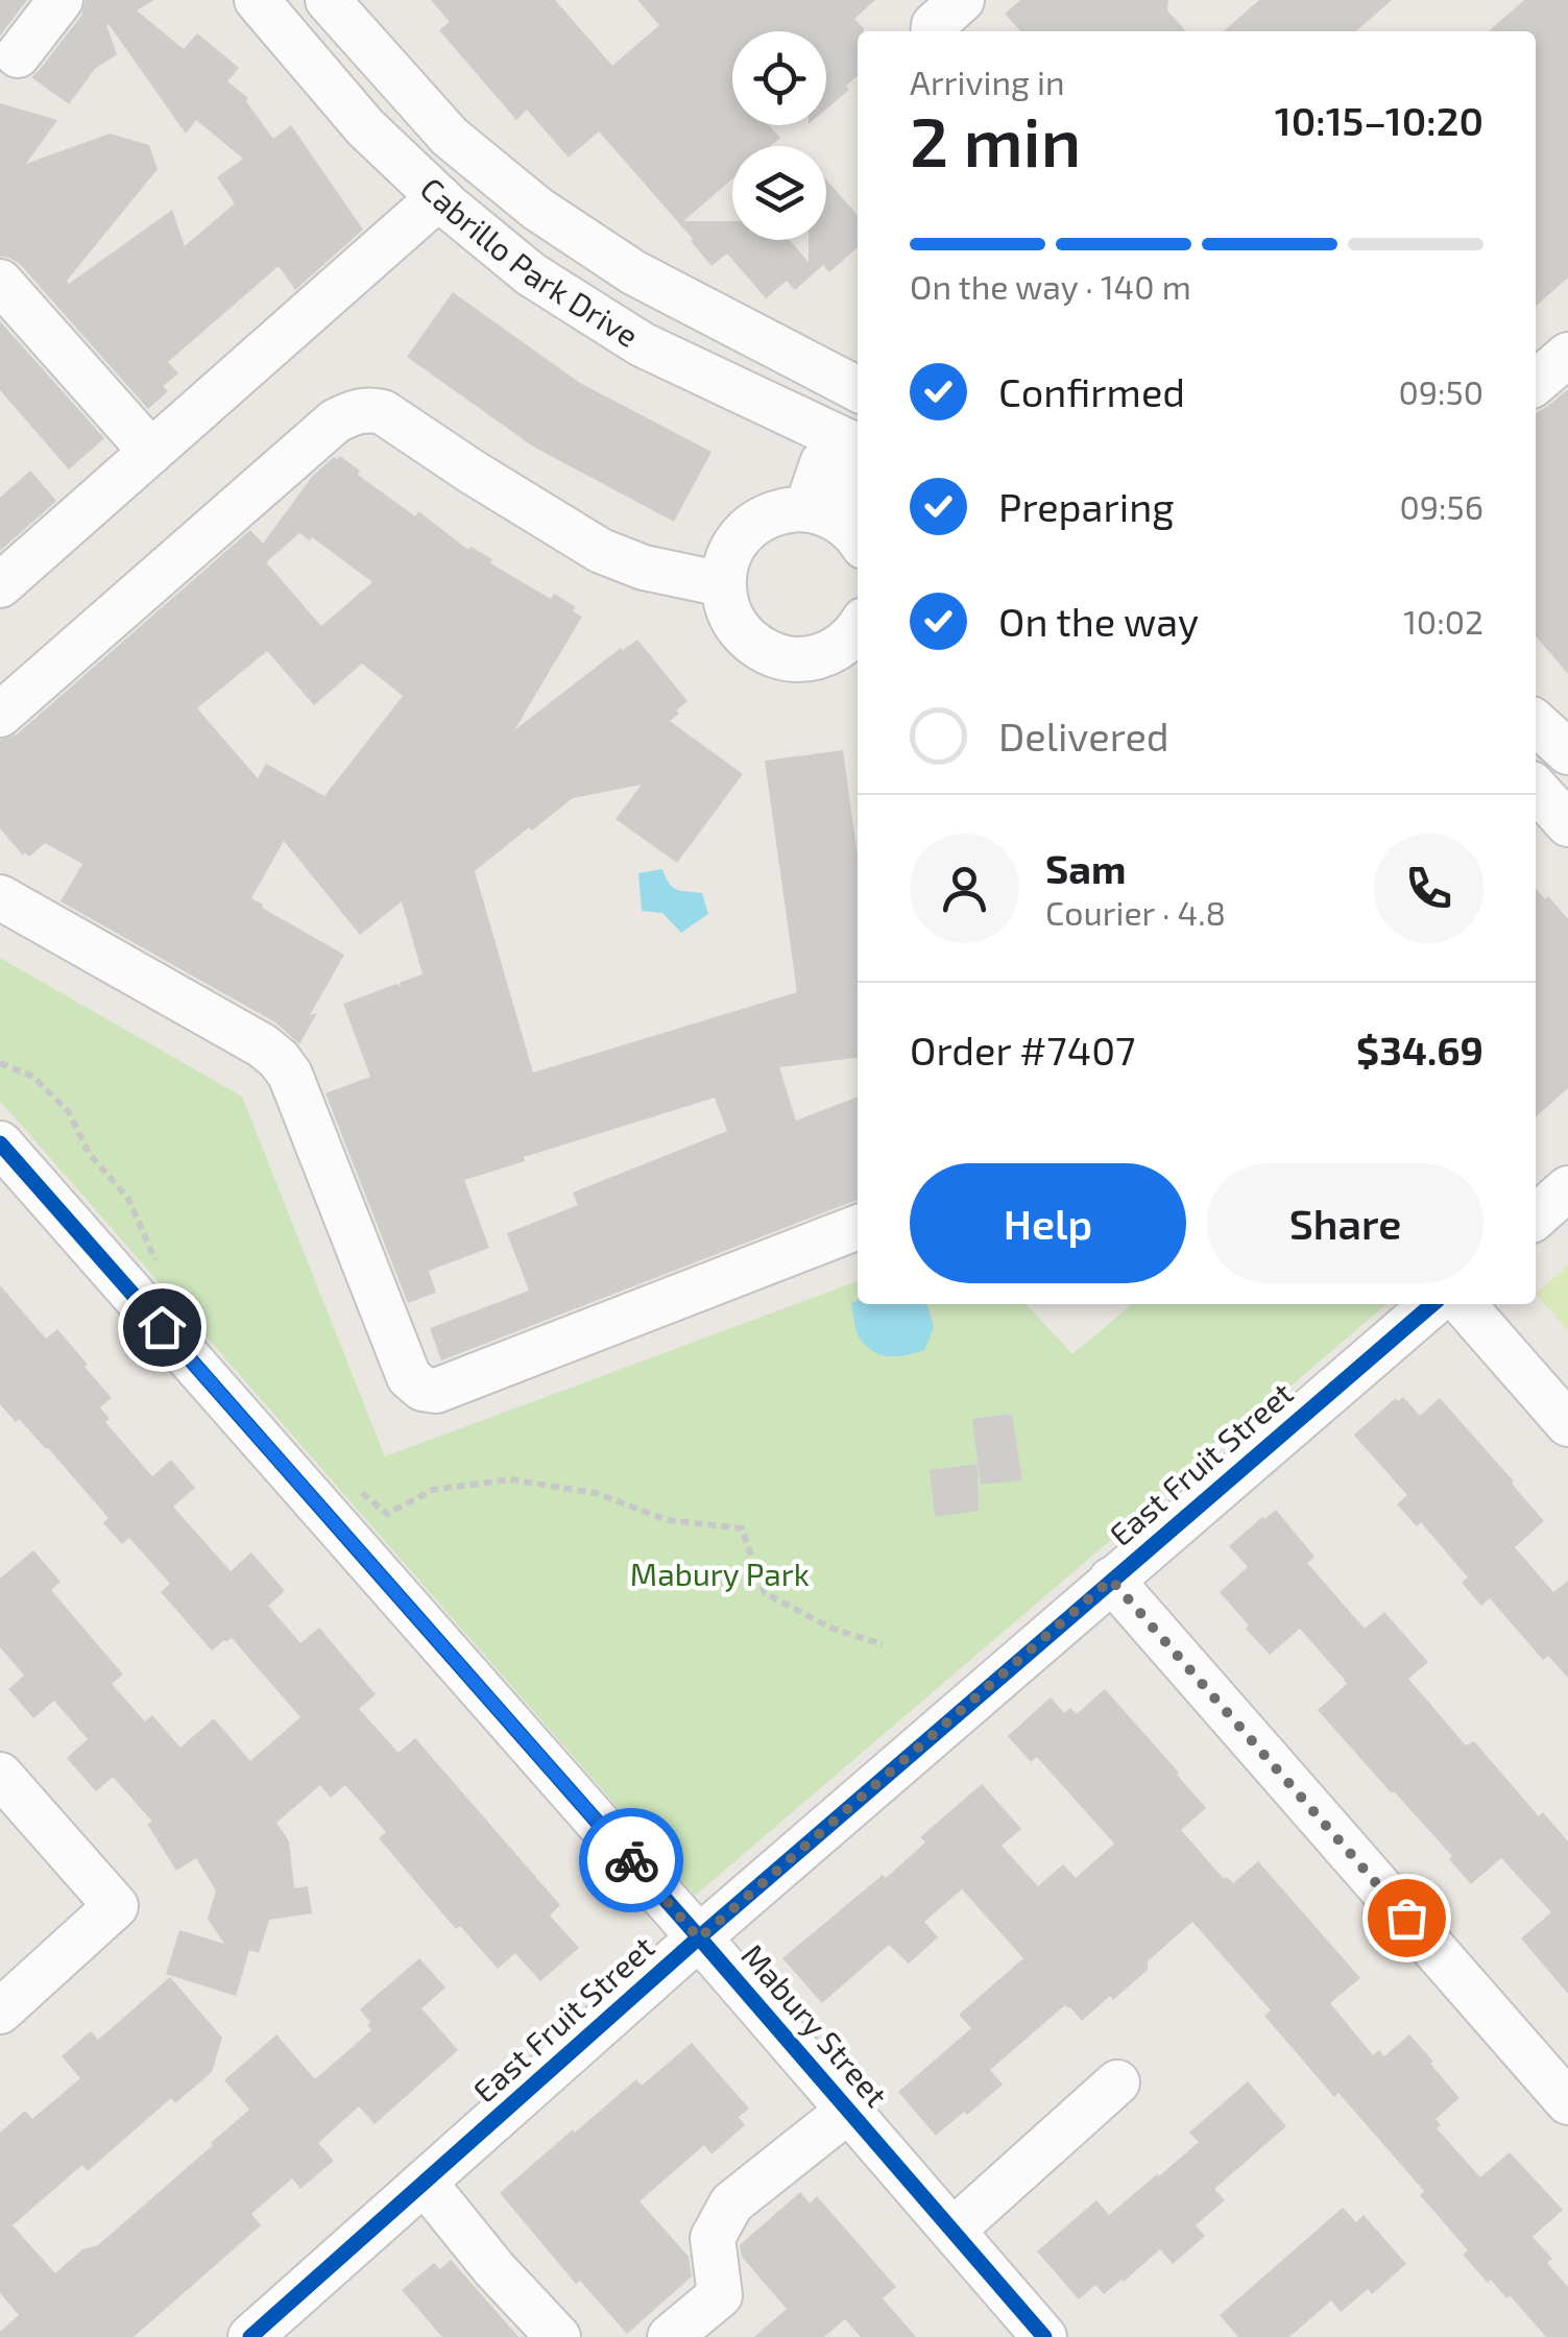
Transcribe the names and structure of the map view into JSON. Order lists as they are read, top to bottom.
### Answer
{
  "streets": {
    "street": ["Cabrillo Park Drive", "East Fruit Street", "Mabury Street"]
  },
  "crossings": [
    ["East Fruit Street", "Mabury Street"]
  ],
  "parks": ["Mabury Park"],
  "page": {
    "heading": ["2 min", "Arriving in", "10:15–10:20"],
    "panel": [
      "Sam",
      "Courier · 4.8",
      "Order #7407",
      "$34.69"
    ],
    "bar": "On the way · 140 m",
    "list": [
      ["Confirmed", "09:50"],
      ["Preparing", "09:56"],
      ["On the way", "10:02"],
      "Delivered"
    ],
    "buttons": ["Help", "Share"]
  }
}
